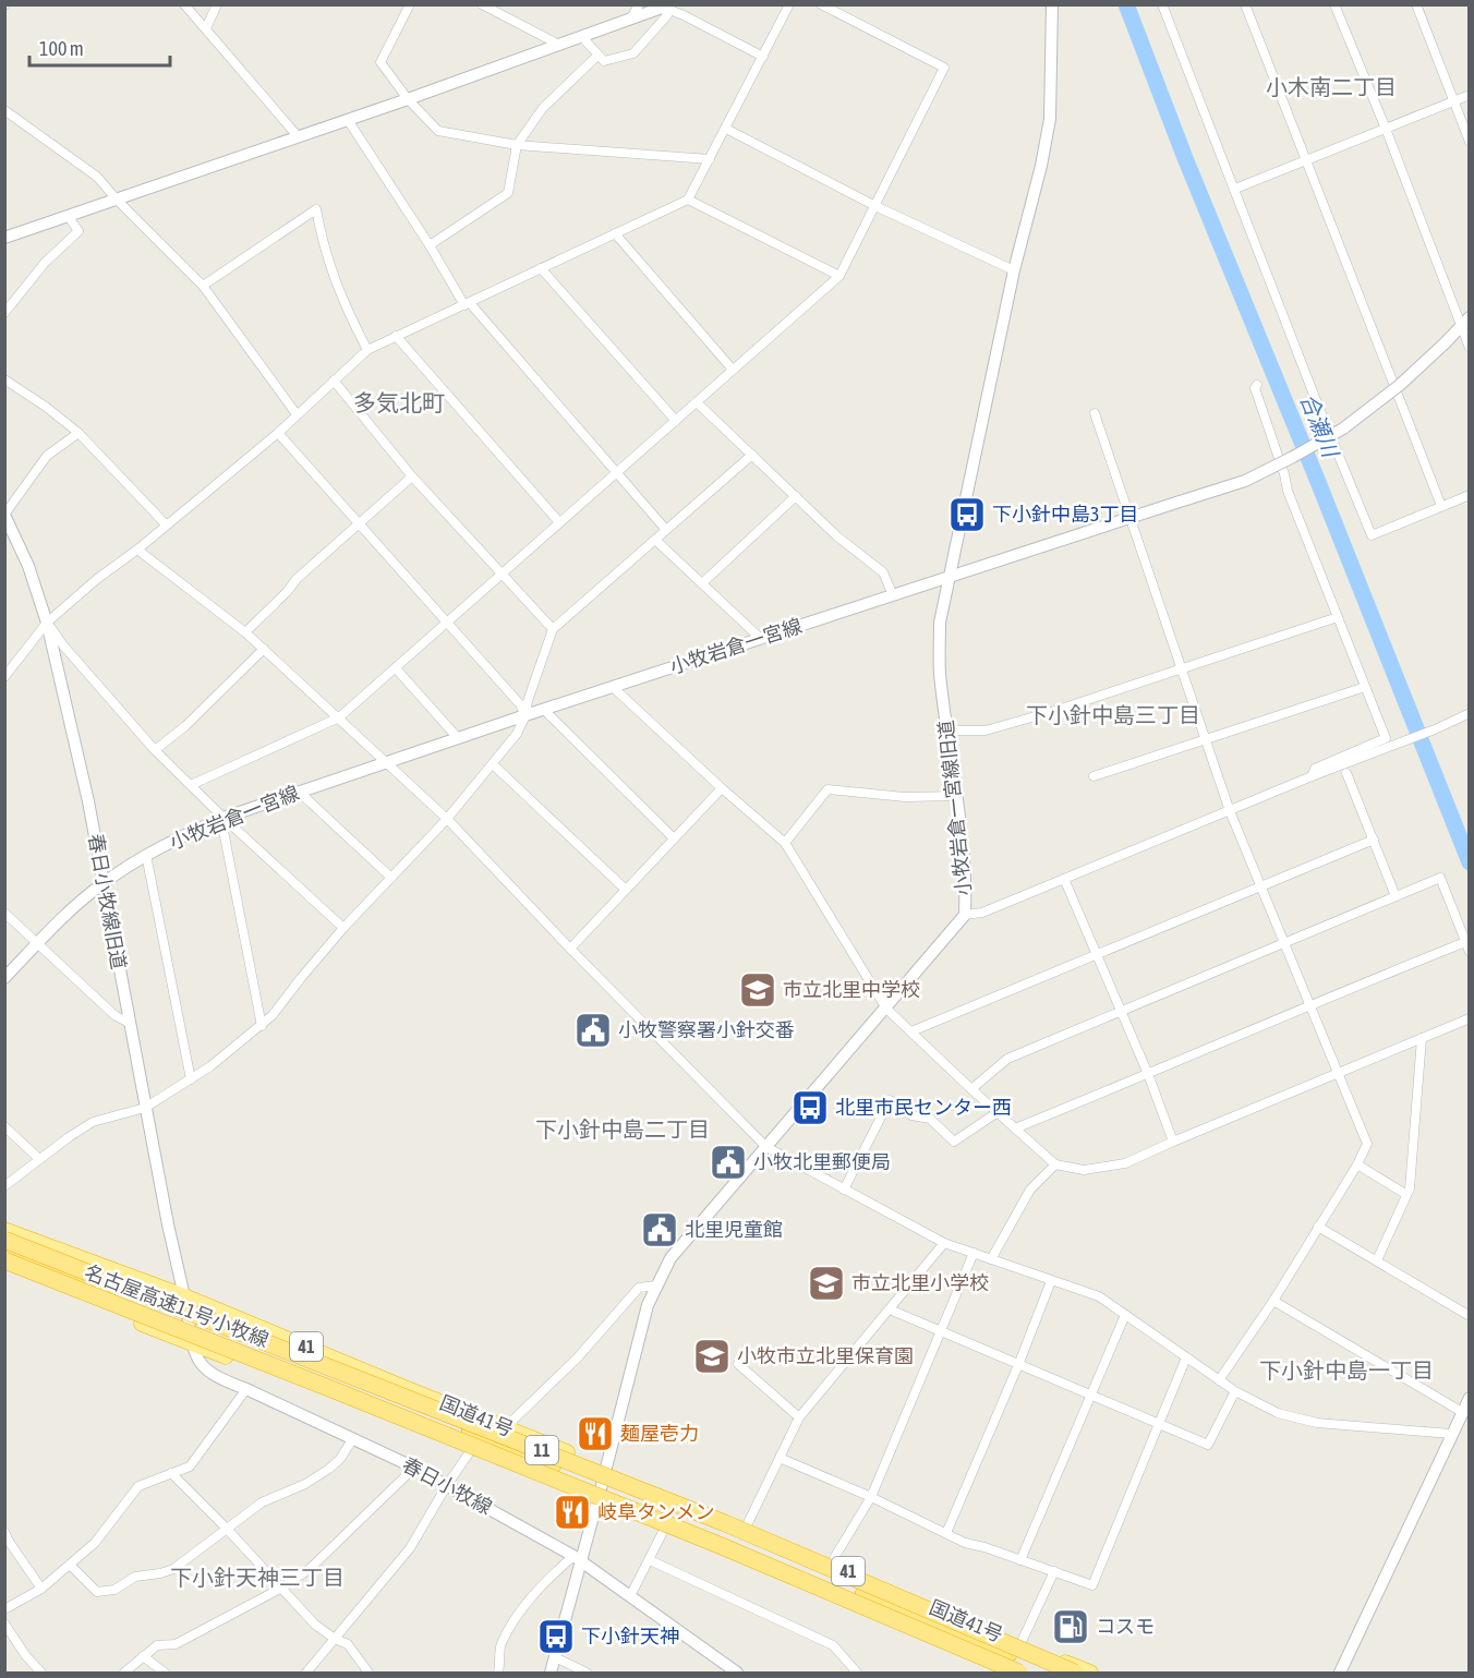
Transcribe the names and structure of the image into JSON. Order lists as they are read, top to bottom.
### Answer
{
  "streets": {
    "highway": [
      "名古屋高速11号小牧線",
      "41",
      "国道41号",
      "11"
    ],
    "street": [
      "小牧岩倉一宮線",
      "小牧岩倉一宮線旧道",
      "春日小牧線旧道",
      "春日小牧線"
    ]
  },
  "crossings": [
    ["小牧岩倉一宮線", "小牧岩倉一宮線旧道"],
    ["小牧岩倉一宮線", "春日小牧線旧道"],
    ["小牧岩倉一宮線旧道", "国道41号"],
    ["春日小牧線旧道", "国道41号"],
    ["春日小牧線旧道", "春日小牧線"],
    ["国道41号", "春日小牧線"]
  ],
  "districts": [
    "小木南二丁目",
    "多気北町",
    "下小針中島三丁目",
    "下小針中島二丁目",
    "下小針中島一丁目",
    "下小針天神三丁目"
  ],
  "water": ["合瀬川"],
  "places": {
    "bus stop": ["下小針中島3丁目", "北里市民センター西", "下小針天神"],
    "school or university": ["市立北里中学校", "市立北里小学校", "小牧市立北里保育園"],
    "public building": ["小牧警察署小針交番", "小牧北里郵便局", "北里児童館"],
    "restaurant": ["麺屋壱力", "岐阜タンメン"],
    "fuel station": ["コスモ"]
  },
  "scale_bar": "100 m"
}
